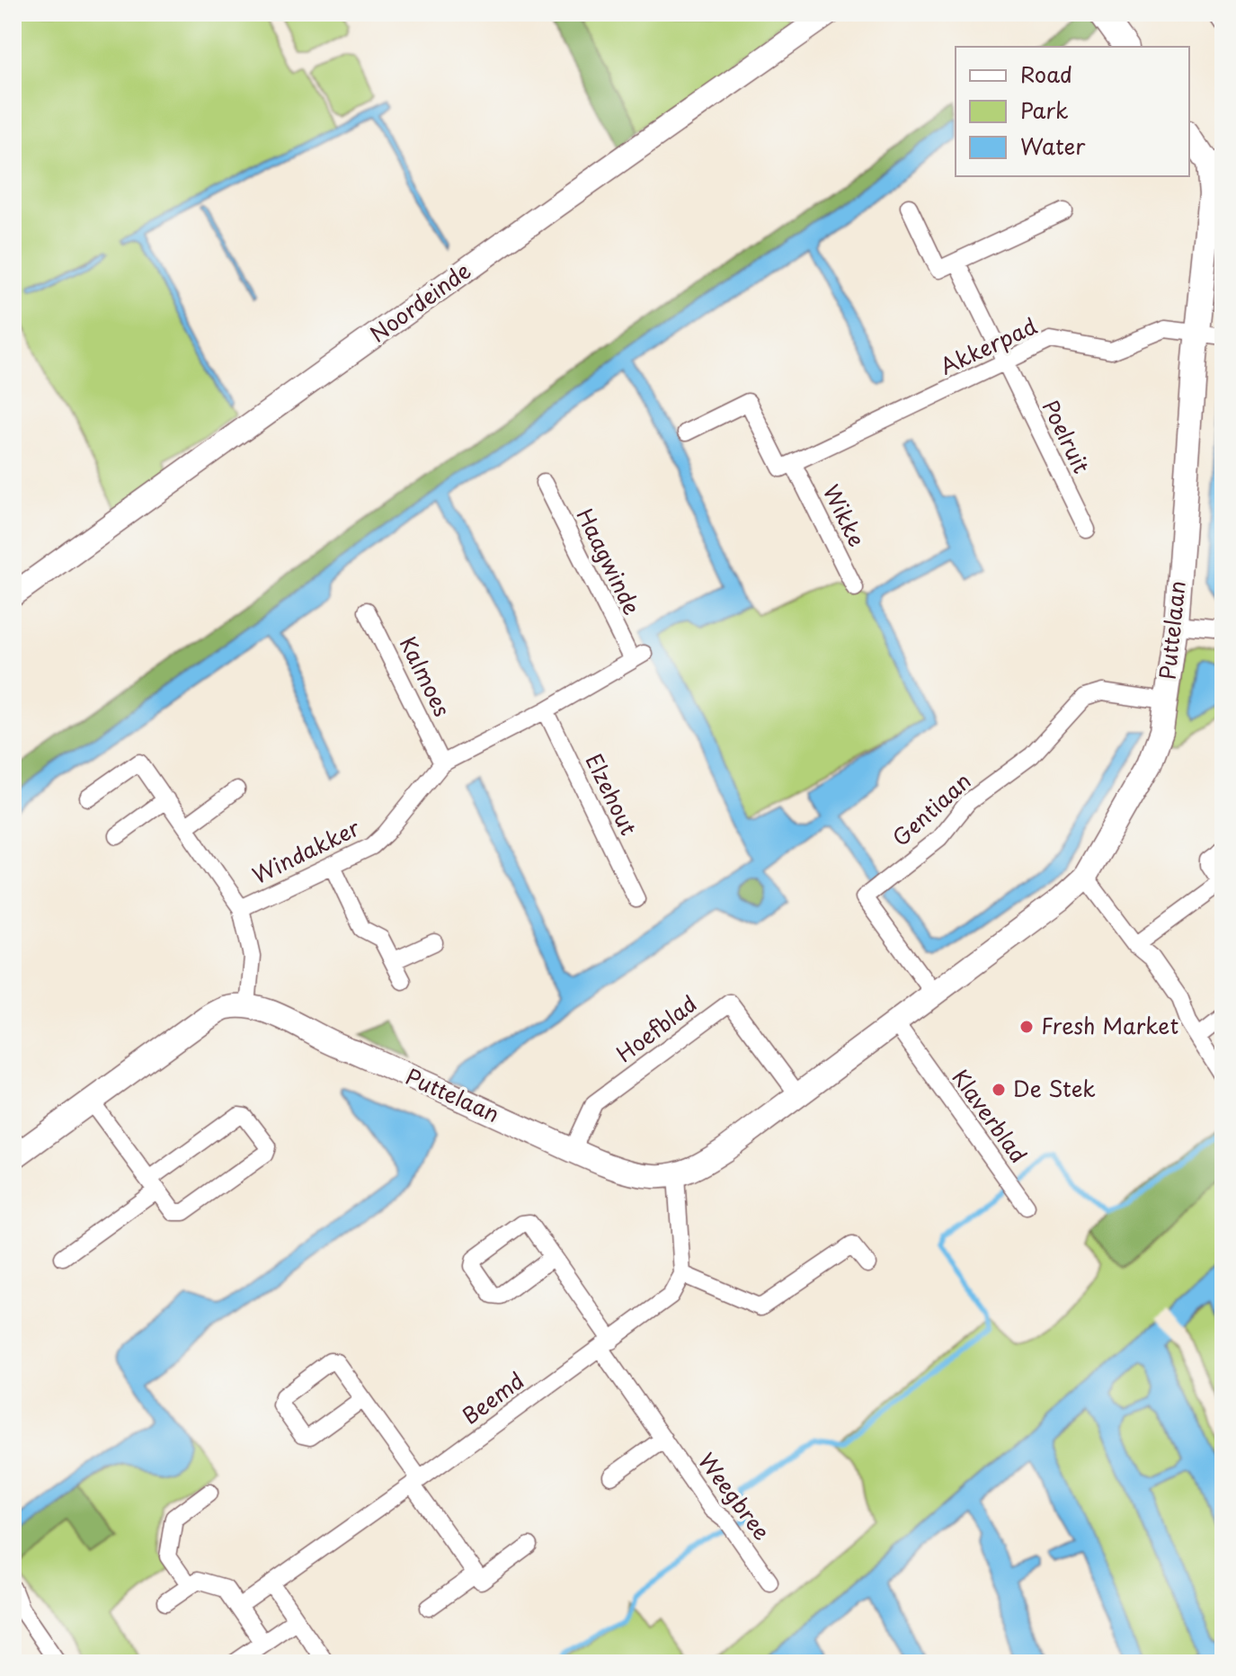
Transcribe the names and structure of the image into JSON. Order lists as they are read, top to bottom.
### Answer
{
  "streets": {
    "street": [
      "Noordeinde",
      "Akkerpad",
      "Poelruit",
      "Wikke",
      "Haagwinde",
      "Puttelaan",
      "Kalmoes",
      "Elzehout",
      "Gentiaan",
      "Windakker",
      "Hoefblad",
      "Klaverblad",
      "Beemd",
      "Weegbree"
    ]
  },
  "crossings": [
    ["Akkerpad", "Poelruit"],
    ["Akkerpad", "Wikke"],
    ["Akkerpad", "Puttelaan"],
    ["Haagwinde", "Windakker"],
    ["Puttelaan", "Gentiaan"],
    ["Puttelaan", "Windakker"],
    ["Puttelaan", "Hoefblad"],
    ["Puttelaan", "Klaverblad"],
    ["Kalmoes", "Windakker"],
    ["Elzehout", "Windakker"],
    ["Beemd", "Weegbree"]
  ],
  "places": ["Fresh Market", "De Stek"],
  "legend": ["Road", "Park", "Water"]
}
